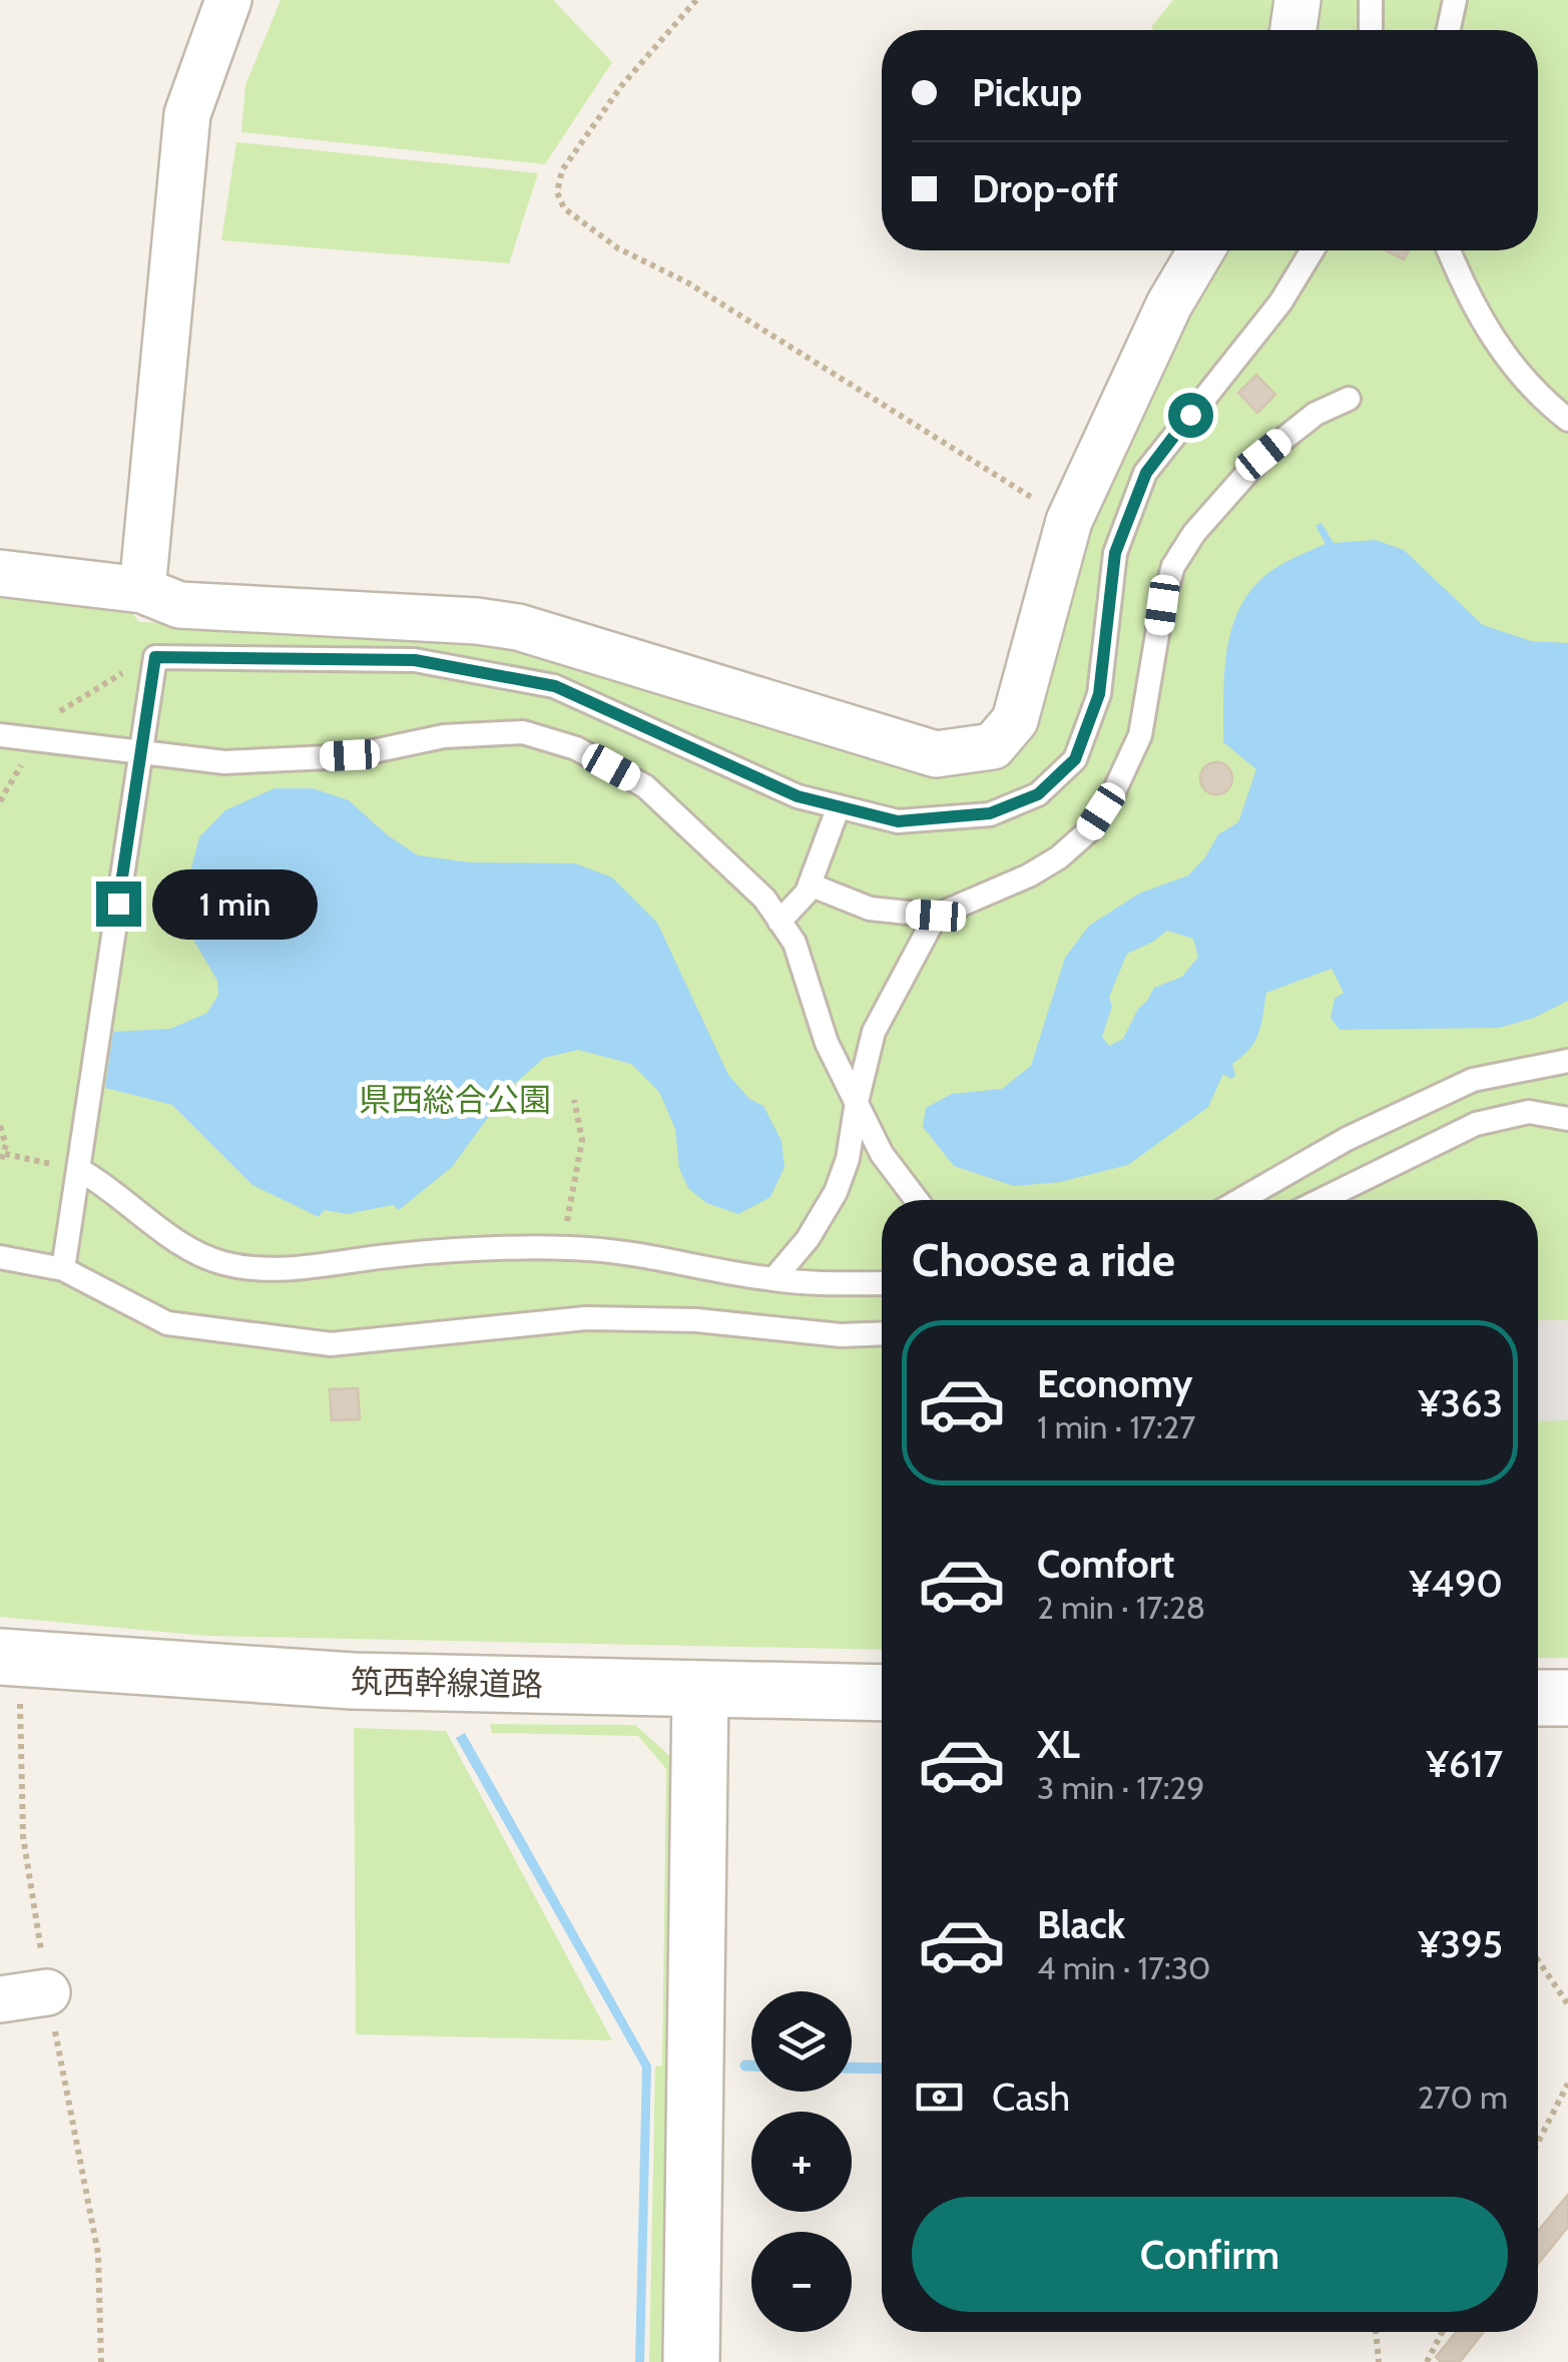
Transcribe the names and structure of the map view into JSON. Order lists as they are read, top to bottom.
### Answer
{
  "streets": {
    "street": ["筑西幹線道路"]
  },
  "parks": ["県西総合公園"],
  "page": {
    "banner": ["Pickup", "Drop-off"],
    "bubble": "1 min",
    "heading": "Choose a ride",
    "list": [
      {
        "name": "Economy",
        "note": "1 min · 17:27",
        "value": "¥363"
      },
      {
        "name": "Comfort",
        "note": "2 min · 17:28",
        "value": "¥490"
      },
      {
        "name": "XL",
        "note": "3 min · 17:29",
        "value": "¥617"
      },
      {
        "name": "Black",
        "note": "4 min · 17:30",
        "value": "¥395"
      }
    ],
    "map_buttons": ["+", "−"],
    "pay": ["Cash", "270 m"],
    "buttons": "Confirm"
  }
}
